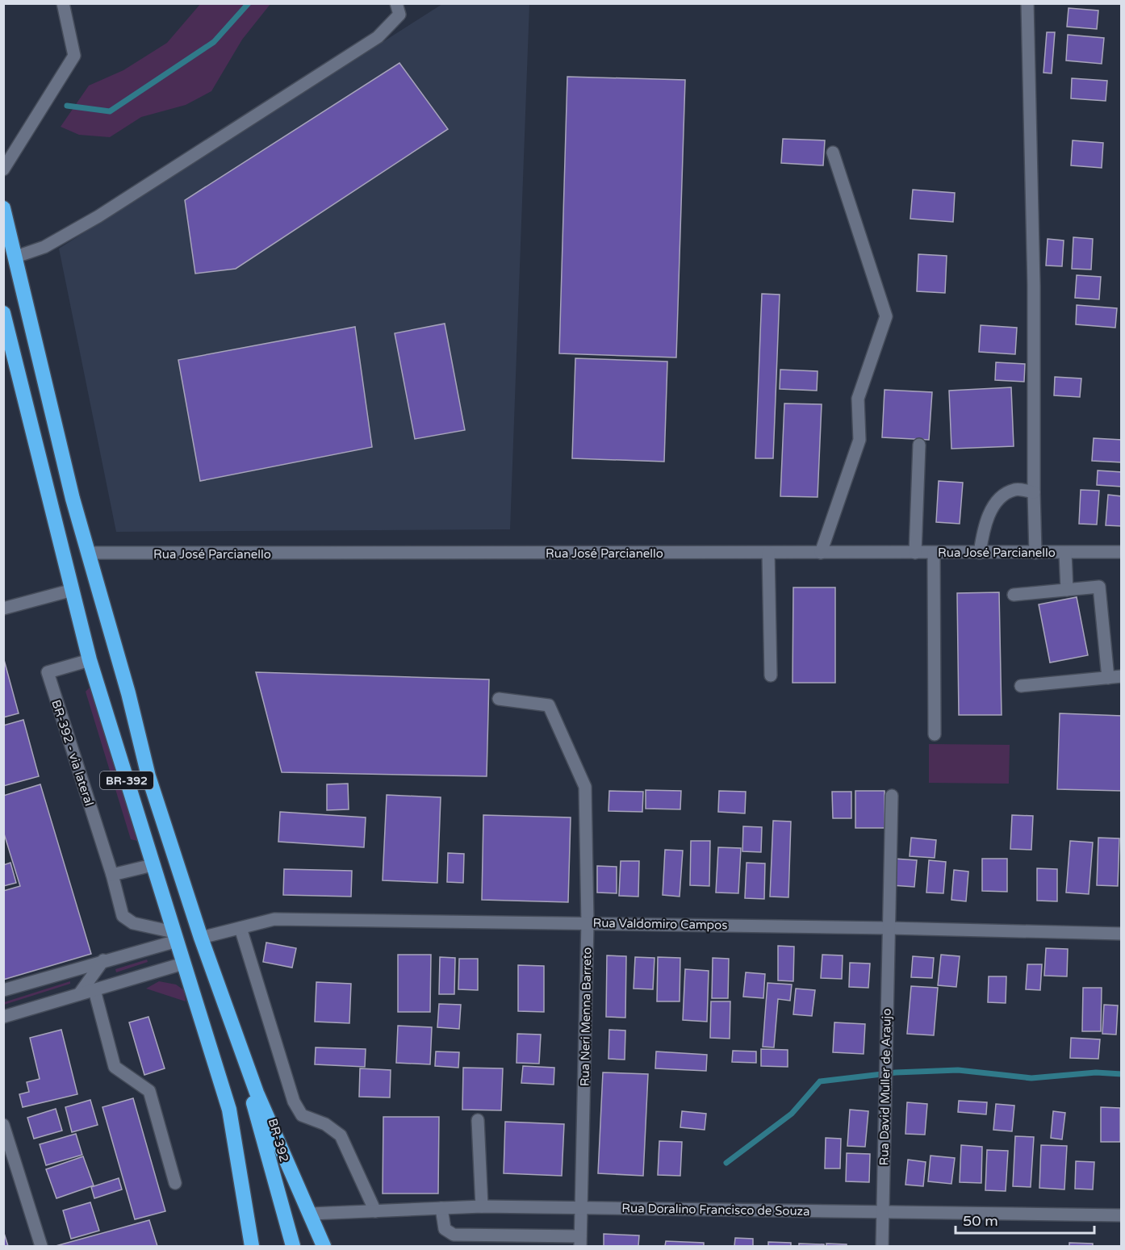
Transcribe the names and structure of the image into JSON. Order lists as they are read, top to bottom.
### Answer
{
  "streets": {
    "highway": ["BR-392"],
    "street": [
      "Rua José Parcianello",
      "BR-392 - via lateral",
      "Rua Valdomiro Campos",
      "Rua Neri Menna Barreto",
      "Rua David Muller de Araujo",
      "Rua Doralino Francisco de Souza"
    ]
  },
  "crossings": [
    ["Rua José Parcianello", "BR-392"],
    ["BR-392 - via lateral", "BR-392"],
    ["BR-392", "Rua Valdomiro Campos"],
    ["BR-392", "Rua Doralino Francisco de Souza"],
    ["Rua Valdomiro Campos", "Rua Neri Menna Barreto"],
    ["Rua Valdomiro Campos", "Rua David Muller de Araujo"],
    ["Rua Neri Menna Barreto", "Rua Doralino Francisco de Souza"],
    ["Rua David Muller de Araujo", "Rua Doralino Francisco de Souza"]
  ],
  "scale_bar": "50 m"
}
